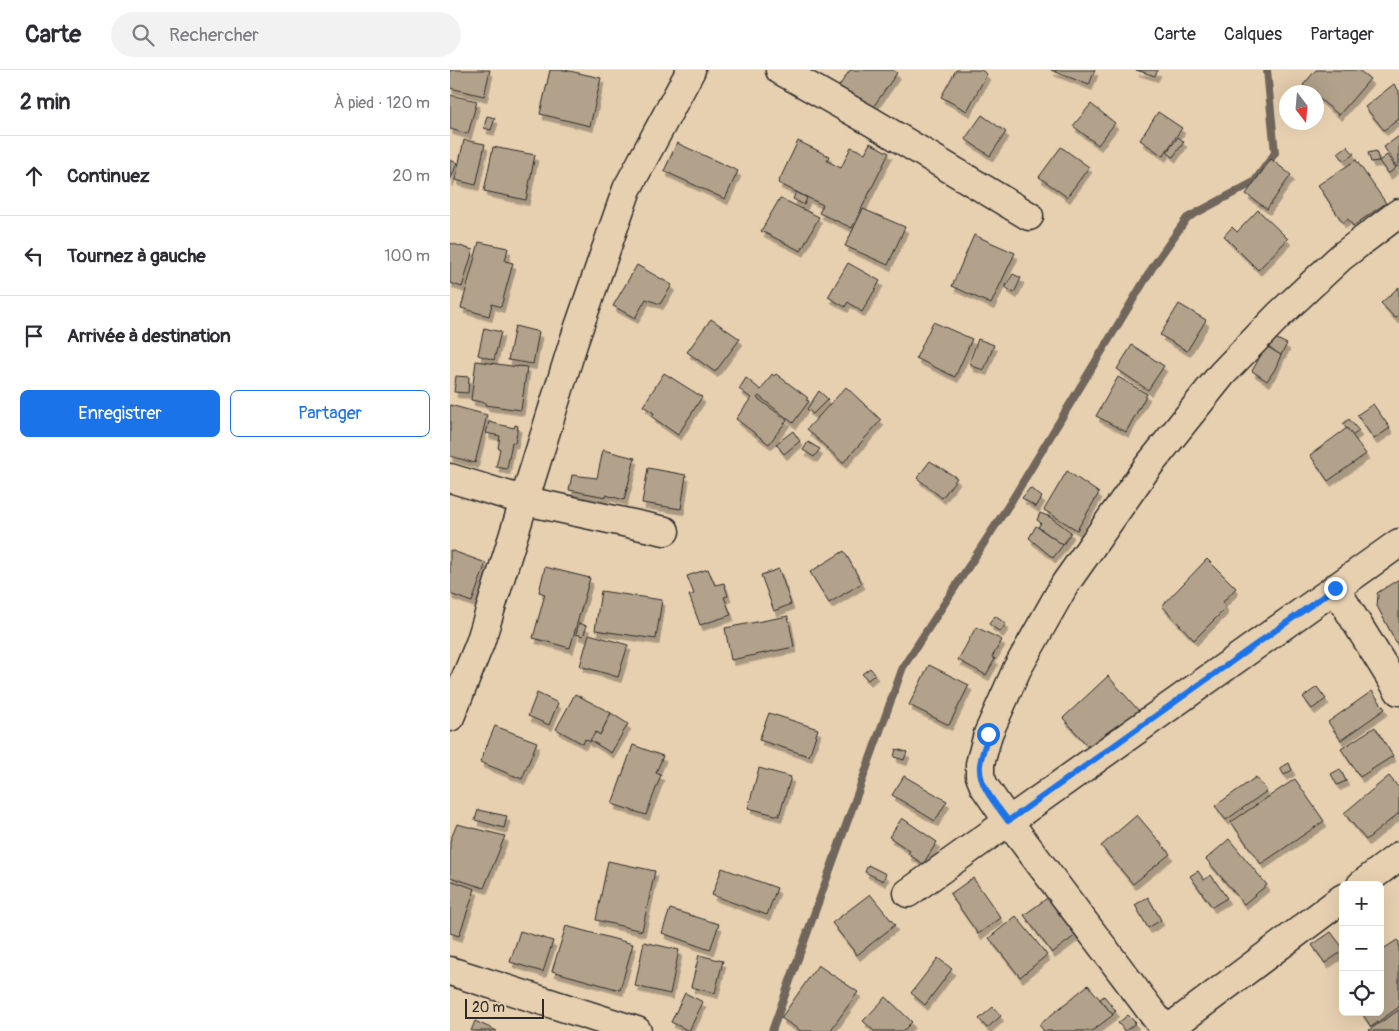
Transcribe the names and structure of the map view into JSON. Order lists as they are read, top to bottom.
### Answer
{
  "scale_bar": "20 m",
  "north": "bottom",
  "page": {
    "header": "Carte",
    "search": "Rechercher",
    "nav": ["Carte", "Calques", "Partager"],
    "heading": ["2 min", "À pied · 120 m"],
    "list": [
      ["Continuez", "20 m"],
      ["Tournez à gauche", "100 m"],
      "Arrivée à destination"
    ],
    "buttons": ["Enregistrer", "Partager"],
    "map_buttons": ["+", "−"],
    "scale": "20 m"
  }
}
